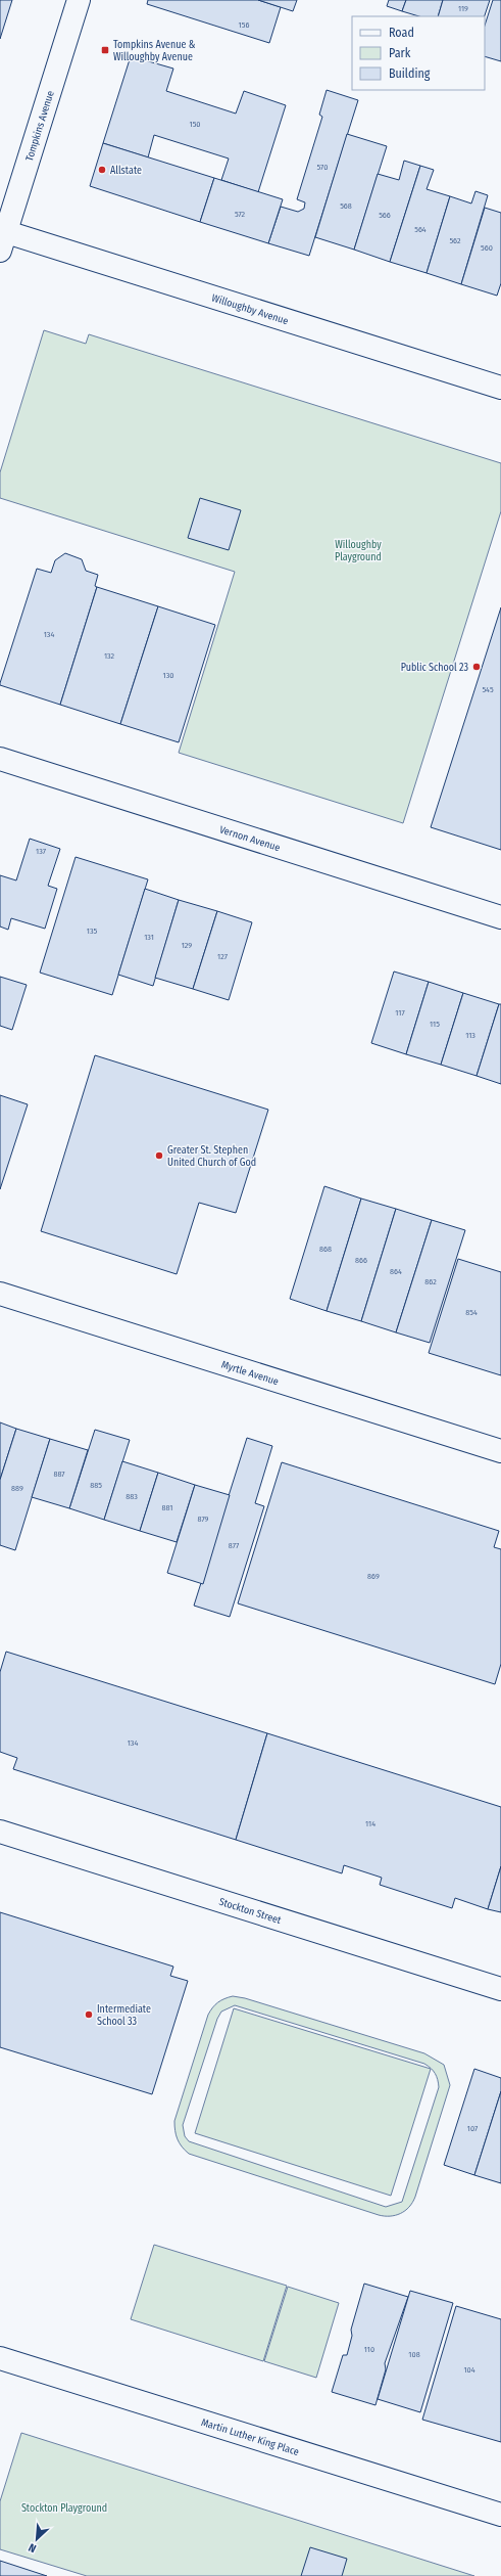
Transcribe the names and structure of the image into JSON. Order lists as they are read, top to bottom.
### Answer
{
  "streets": {
    "street": [
      "Tompkins Avenue",
      "Willoughby Avenue",
      "Vernon Avenue",
      "Myrtle Avenue",
      "Stockton Street",
      "Martin Luther King Place"
    ]
  },
  "crossings": [
    ["Tompkins Avenue", "Willoughby Avenue"]
  ],
  "parks": ["Willoughby Playground", "Stockton Playground"],
  "places": {
    "transit": ["Tompkins Avenue & Willoughby Avenue"],
    "other": [
      "Allstate",
      "Public School 23",
      "Greater St. Stephen United Church of God",
      "Intermediate School 33"
    ]
  },
  "house_numbers": [
    "119",
    "156",
    "150",
    "570",
    "568",
    "572",
    "566",
    "564",
    "562",
    "560",
    "134",
    "132",
    "130",
    "545",
    "137",
    "135",
    "131",
    "129",
    "127",
    "117",
    "115",
    "113",
    "868",
    "866",
    "864",
    "862",
    "854",
    "887",
    "885",
    "889",
    "883",
    "881",
    "879",
    "877",
    "869",
    "134",
    "114",
    "107",
    "110",
    "108",
    "104"
  ],
  "legend": ["Road", "Park", "Building"],
  "north": "bottom left"
}
